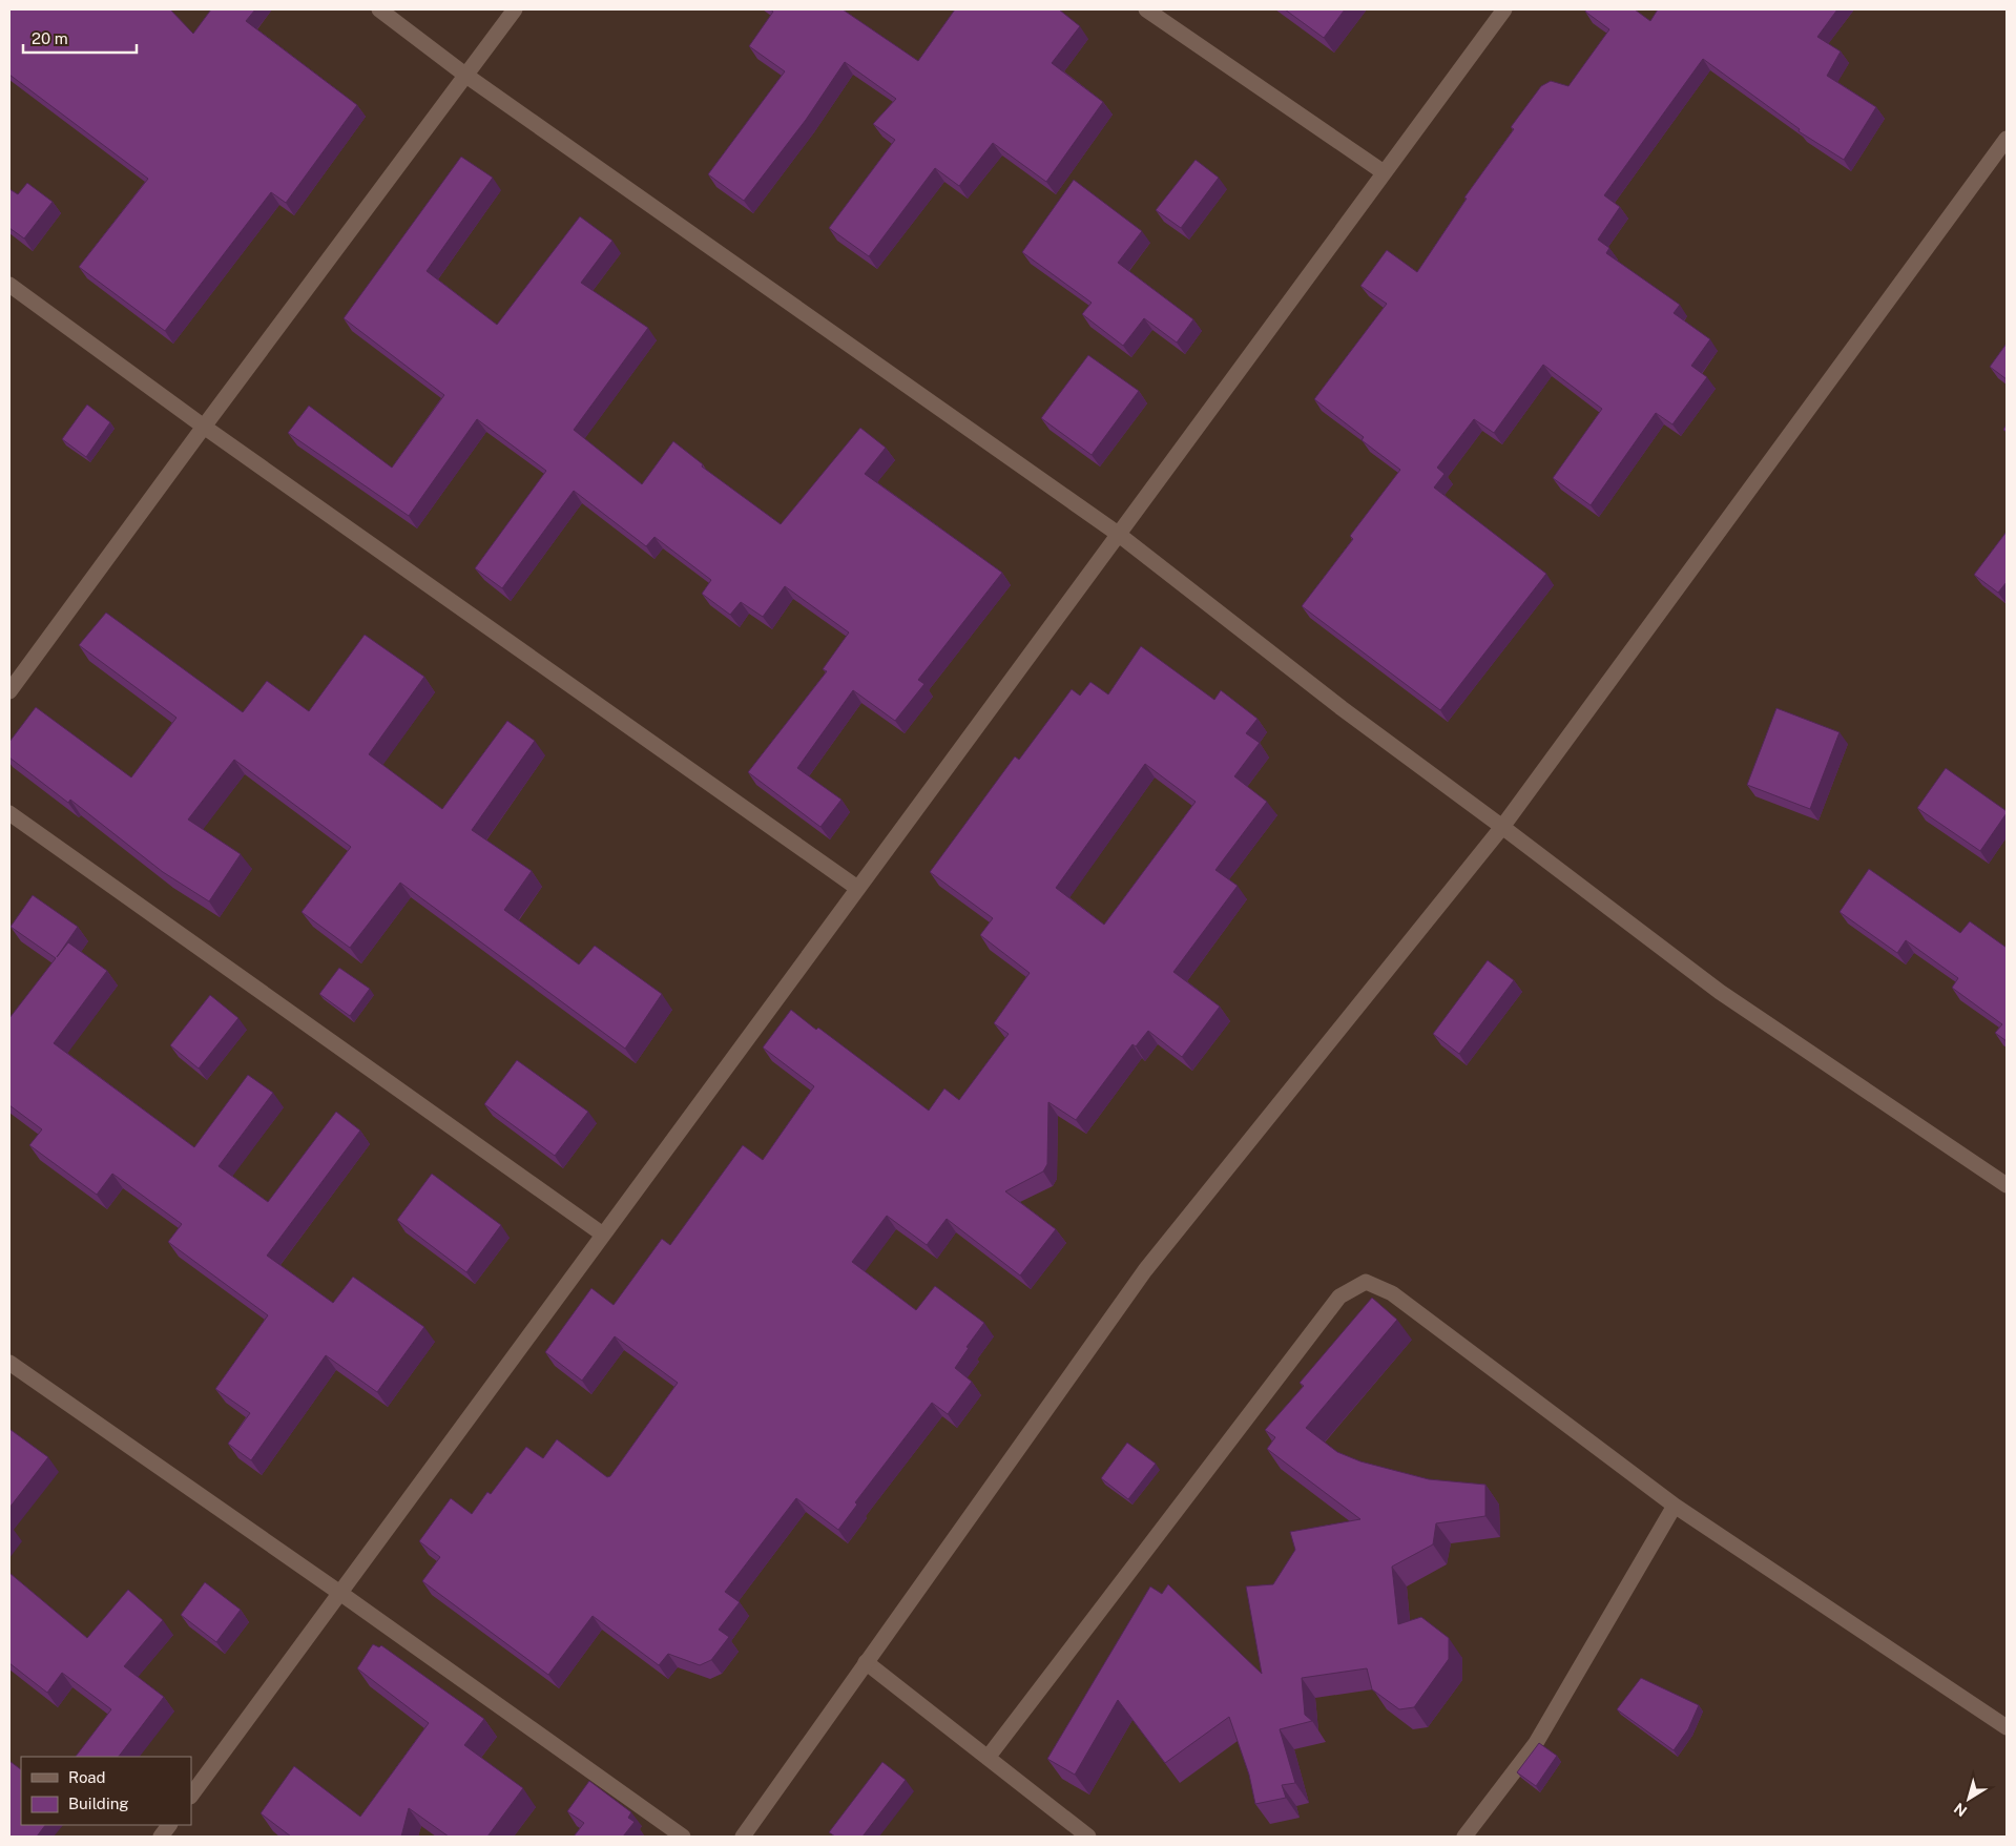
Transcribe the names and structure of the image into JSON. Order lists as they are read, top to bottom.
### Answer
{
  "legend": ["Road", "Building"],
  "scale_bar": "20 m",
  "north": "bottom left"
}
